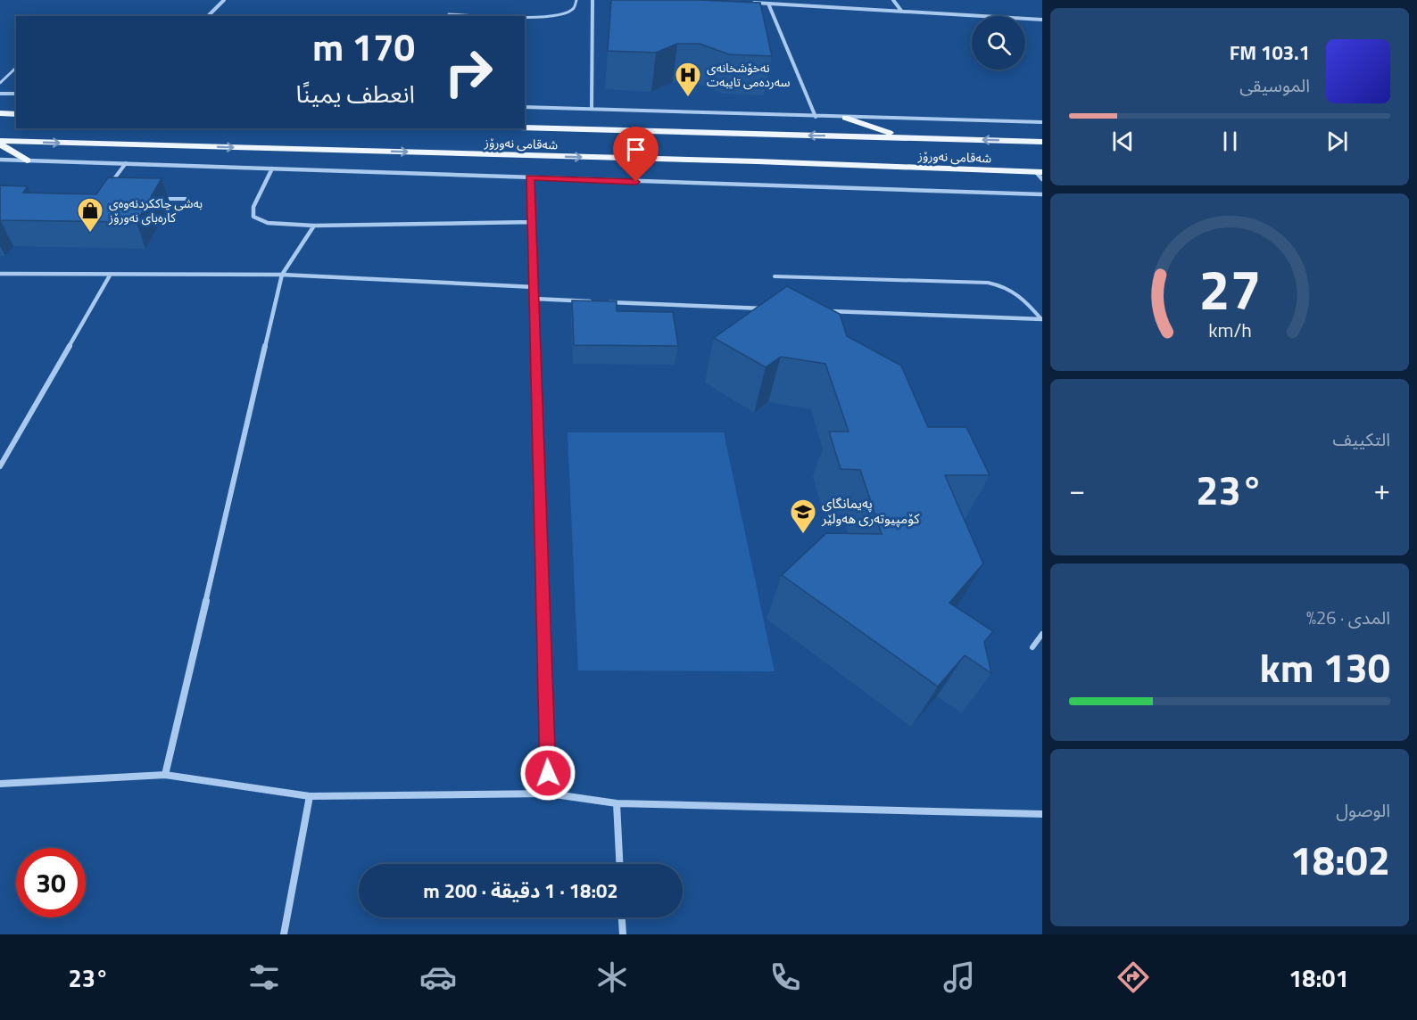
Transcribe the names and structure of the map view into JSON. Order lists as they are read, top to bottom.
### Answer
{
  "streets": {
    "main road": ["شەقامی نەورۆز"]
  },
  "places": {
    "hospital": ["نەخۆشخانەی سەردەمی تایبەت"],
    "shop": ["به‌شی چاككردنه‌وه‌ی كاره‌بای نه‌ورۆز"],
    "school or university": ["پەیمانگای کۆمپیوتەری هەولێر"]
  },
  "page": {
    "turn": ["170 m", "انعطف يمينًا"],
    "song": ["103.1 FM", "الموسيقى"],
    "tile": [
      "التكييف",
      ["المدى · 26%", "130 km"],
      ["الوصول", "18:02"]
    ],
    "heat": ["−", "23°", "+"],
    "limit": "30",
    "trip": "18:02 · 1 دقيقة · 200 m",
    "tabs": ["18:01", "23°"],
    "gauge": ["27", "km/h"]
  }
}
